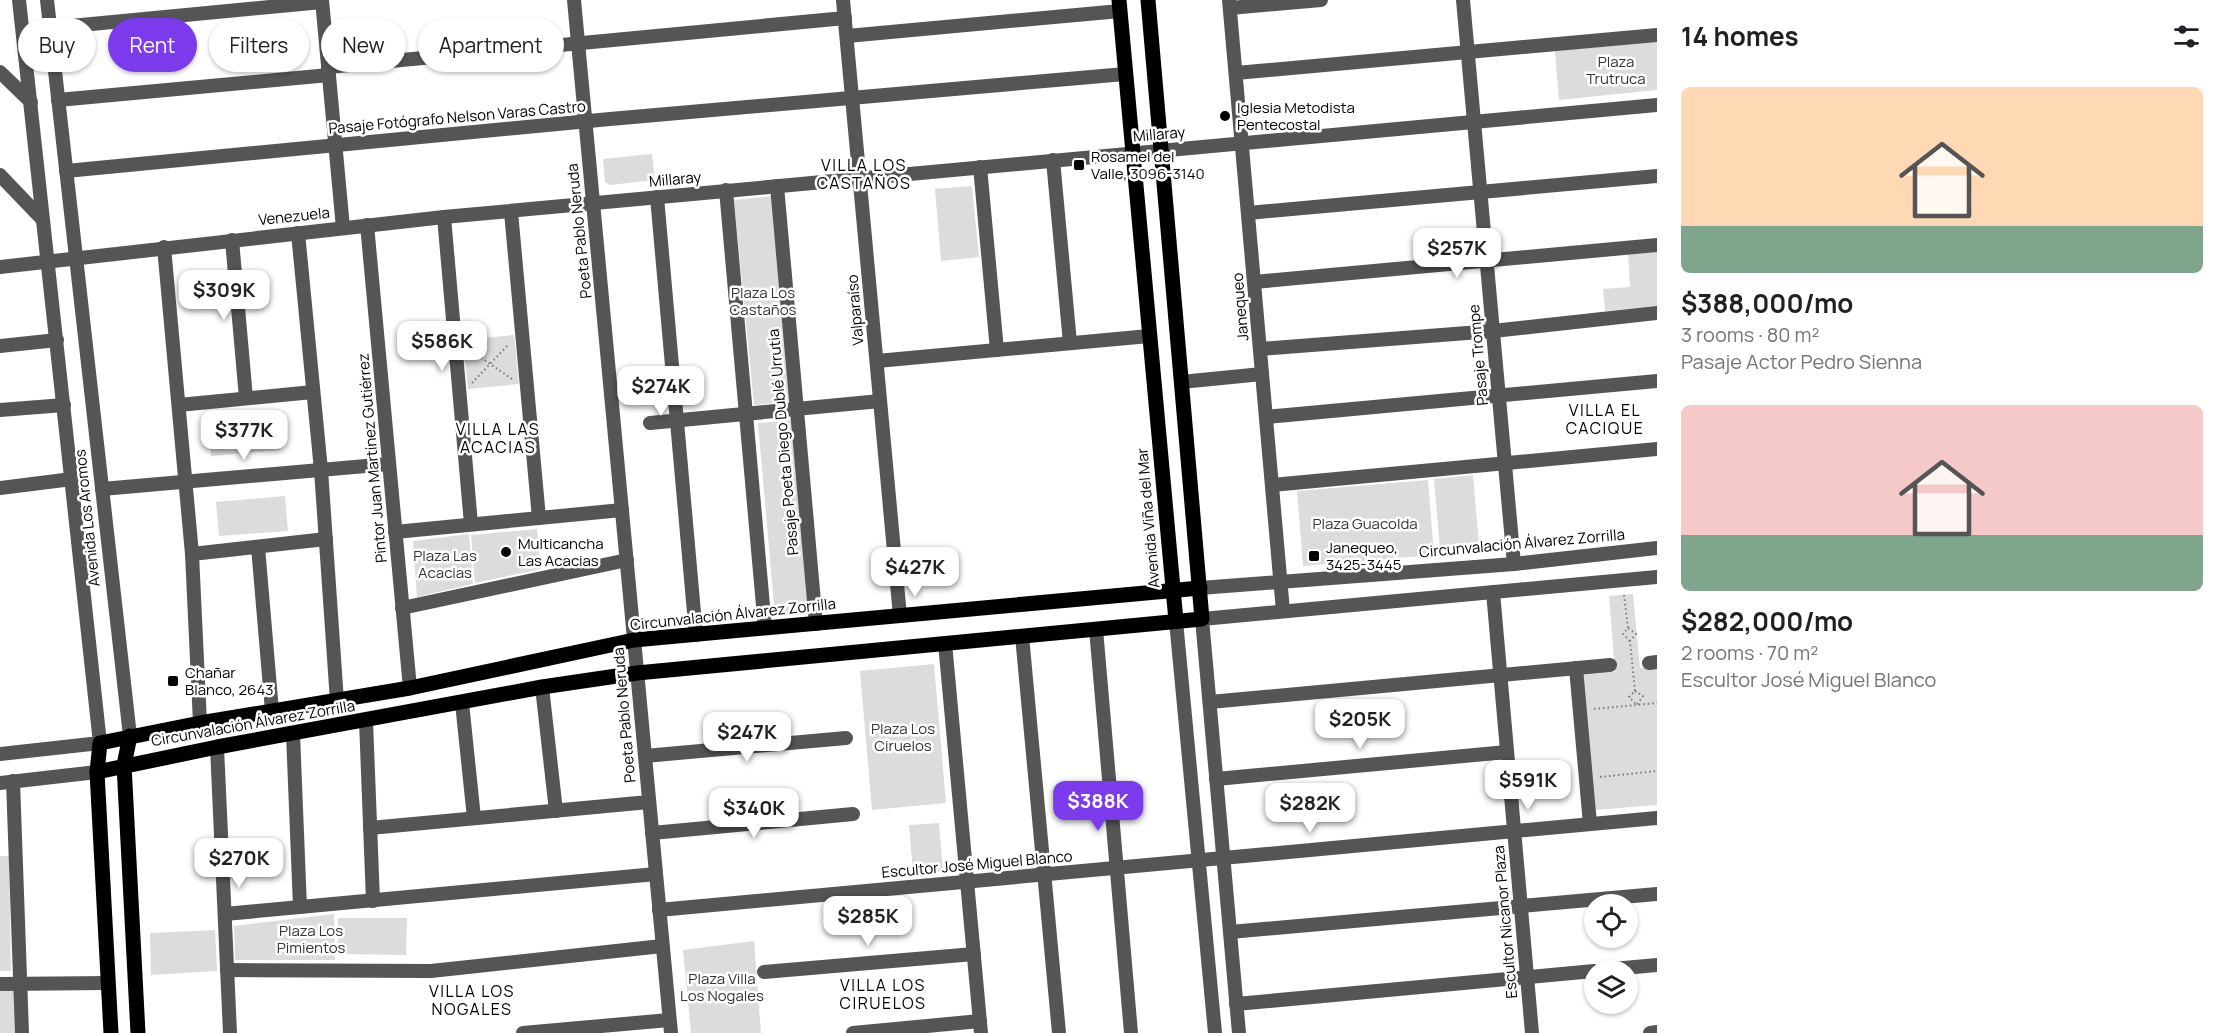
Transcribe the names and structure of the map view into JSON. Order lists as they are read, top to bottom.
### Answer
{
  "streets": {
    "main road": ["Avenida Los Aromos", "Avenida Viña del Mar", "Circunvalación Álvarez Zorrilla"],
    "street": [
      "Pasaje Fotógrafo Nelson Varas Castro",
      "Millaray",
      "Venezuela",
      "Poeta Pablo Neruda",
      "Janequeo",
      "Valparaíso",
      "Pasaje Trompe",
      "Pasaje Poeta Diego Dublé Urrutia",
      "Pintor Juan Martínez Gutiérrez",
      "Escultor José Miguel Blanco",
      "Escultor Nicanor Plaza"
    ]
  },
  "crossings": [
    ["Pasaje Fotógrafo Nelson Varas Castro", "Poeta Pablo Neruda"],
    ["Pasaje Fotógrafo Nelson Varas Castro", "Valparaíso"],
    ["Pasaje Fotógrafo Nelson Varas Castro", "Avenida Los Aromos"],
    ["Pasaje Fotógrafo Nelson Varas Castro", "Avenida Viña del Mar"],
    ["Millaray", "Venezuela"],
    ["Millaray", "Poeta Pablo Neruda"],
    ["Millaray", "Janequeo"],
    ["Millaray", "Valparaíso"],
    ["Millaray", "Pasaje Trompe"],
    ["Millaray", "Pasaje Poeta Diego Dublé Urrutia"],
    ["Millaray", "Avenida Viña del Mar"],
    ["Venezuela", "Poeta Pablo Neruda"],
    ["Venezuela", "Pintor Juan Martínez Gutiérrez"],
    ["Venezuela", "Avenida Los Aromos"],
    ["Poeta Pablo Neruda", "Circunvalación Álvarez Zorrilla"],
    ["Poeta Pablo Neruda", "Escultor José Miguel Blanco"],
    ["Janequeo", "Circunvalación Álvarez Zorrilla"],
    ["Valparaíso", "Circunvalación Álvarez Zorrilla"],
    ["Pasaje Trompe", "Circunvalación Álvarez Zorrilla"],
    ["Pasaje Poeta Diego Dublé Urrutia", "Circunvalación Álvarez Zorrilla"],
    ["Pintor Juan Martínez Gutiérrez", "Circunvalación Álvarez Zorrilla"],
    ["Avenida Los Aromos", "Circunvalación Álvarez Zorrilla"],
    ["Avenida Viña del Mar", "Circunvalación Álvarez Zorrilla"],
    ["Avenida Viña del Mar", "Escultor José Miguel Blanco"],
    ["Circunvalación Álvarez Zorrilla", "Escultor Nicanor Plaza"],
    ["Escultor José Miguel Blanco", "Escultor Nicanor Plaza"]
  ],
  "districts": [
    "VILLA LOS CASTAÑOS",
    "VILLA EL CACIQUE",
    "VILLA LAS ACACIAS",
    "VILLA LOS CIRUELOS",
    "VILLA LOS NOGALES"
  ],
  "parks": [
    "Plaza Trutruca",
    "Plaza Los Castaños",
    "Plaza Guacolda",
    "Plaza Las Acacias",
    "Plaza Los Ciruelos",
    "Plaza Los Pimientos",
    "Plaza Villa Los Nogales"
  ],
  "places": {
    "other": ["Iglesia Metodista Pentecostal", "Multicancha Las Acacias"],
    "transit": ["Rosamel del Valle, 3096-3140", "Janequeo, 3425-3445", "Chañar Blanco, 2643"]
  },
  "page": {
    "heading": "14 homes",
    "chip": [
      "Buy",
      "Rent",
      "Filters",
      "New",
      "Apartment"
    ],
    "list": [
      {
        "name": "$388,000/mo",
        "note": "3 rooms · 80 m² · Pasaje Actor Pedro Sienna"
      },
      {
        "name": "$282,000/mo",
        "note": "2 rooms · 70 m² · Escultor José Miguel Blanco"
      }
    ],
    "price": [
      "$257K",
      "$309K",
      "$586K",
      "$274K",
      "$377K",
      "$427K",
      "$205K",
      "$247K",
      "$591K",
      "$388K",
      "$282K",
      "$340K",
      "$270K",
      "$285K"
    ]
  }
}
